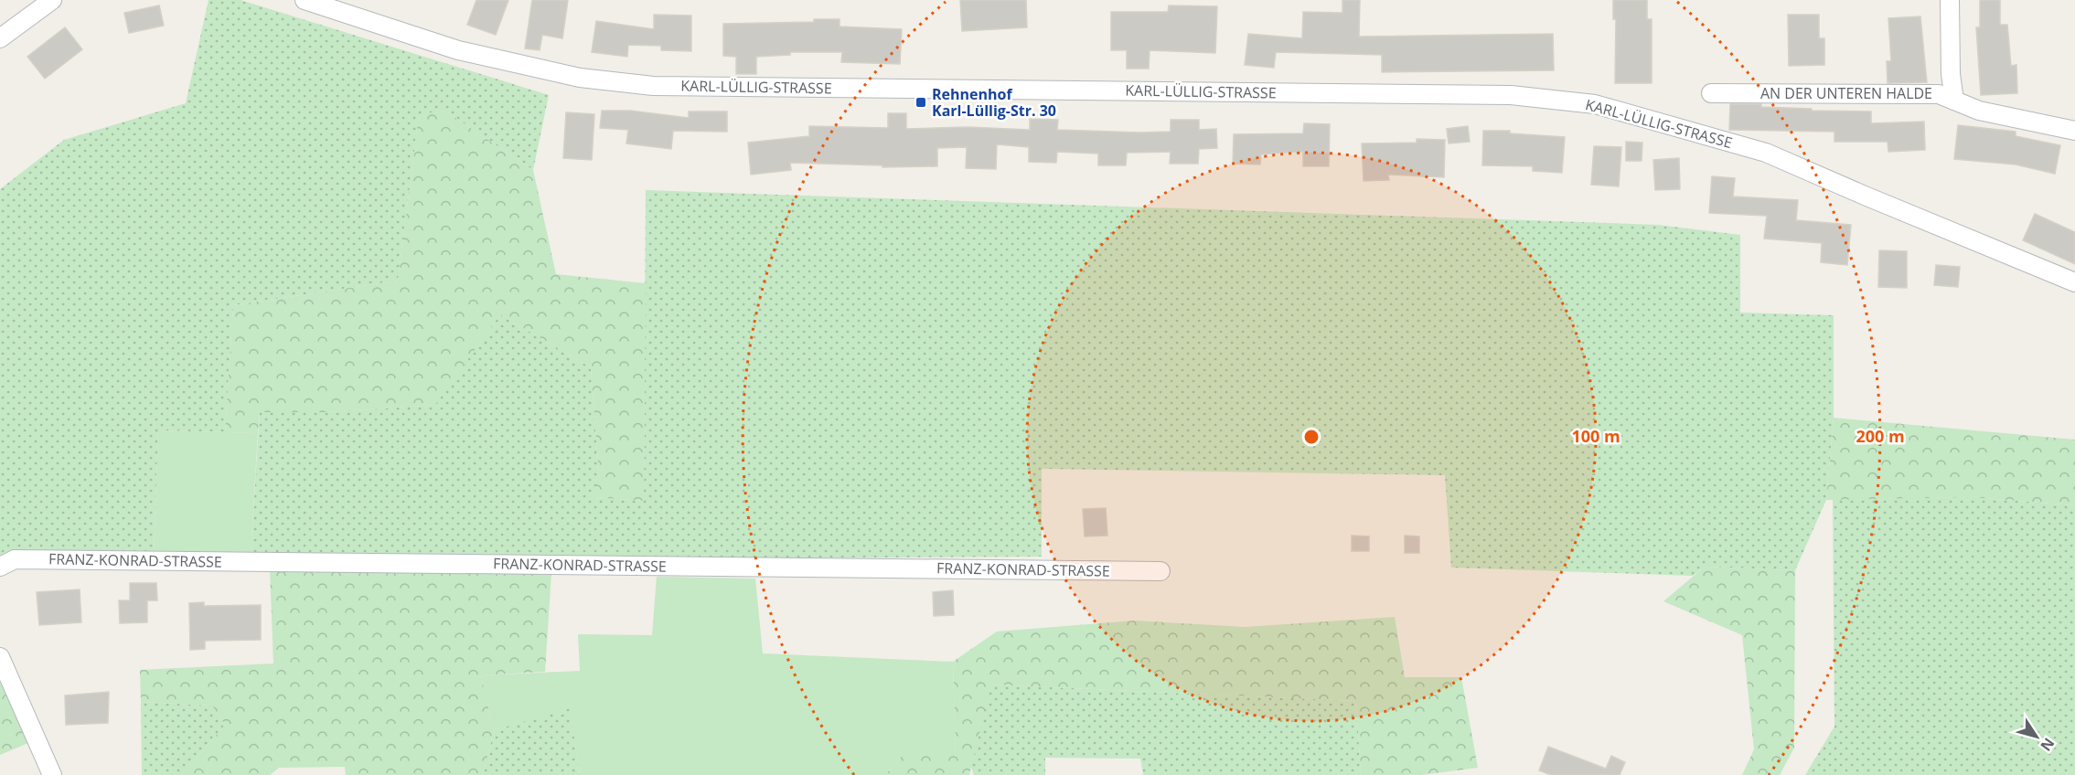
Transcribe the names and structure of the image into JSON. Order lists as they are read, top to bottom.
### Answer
{
  "streets": {
    "street": ["KARL-LÜLLIG-STRASSE", "AN DER UNTEREN HALDE", "FRANZ-KONRAD-STRASSE"]
  },
  "places": {
    "transit": ["Rehnenhof Karl-Lüllig-Str. 30"]
  },
  "north": "bottom right",
  "rings": ["100 m", "200 m"]
}
